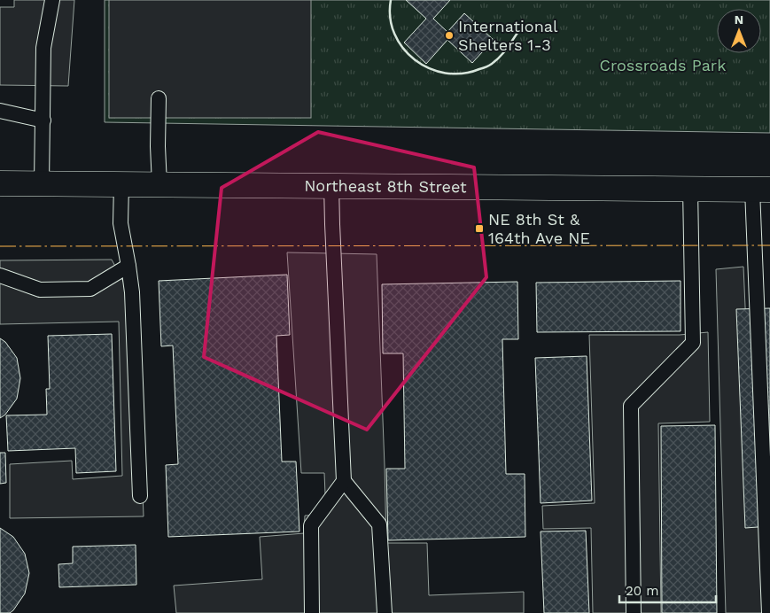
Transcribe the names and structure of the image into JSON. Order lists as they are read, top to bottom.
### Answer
{
  "streets": {
    "main road": ["Northeast 8th Street"]
  },
  "parks": ["Crossroads Park"],
  "places": {
    "other": ["International Shelters 1-3"],
    "transit": ["NE 8th St & 164th Ave NE"]
  },
  "scale_bar": "20 m",
  "north": "top"
}
